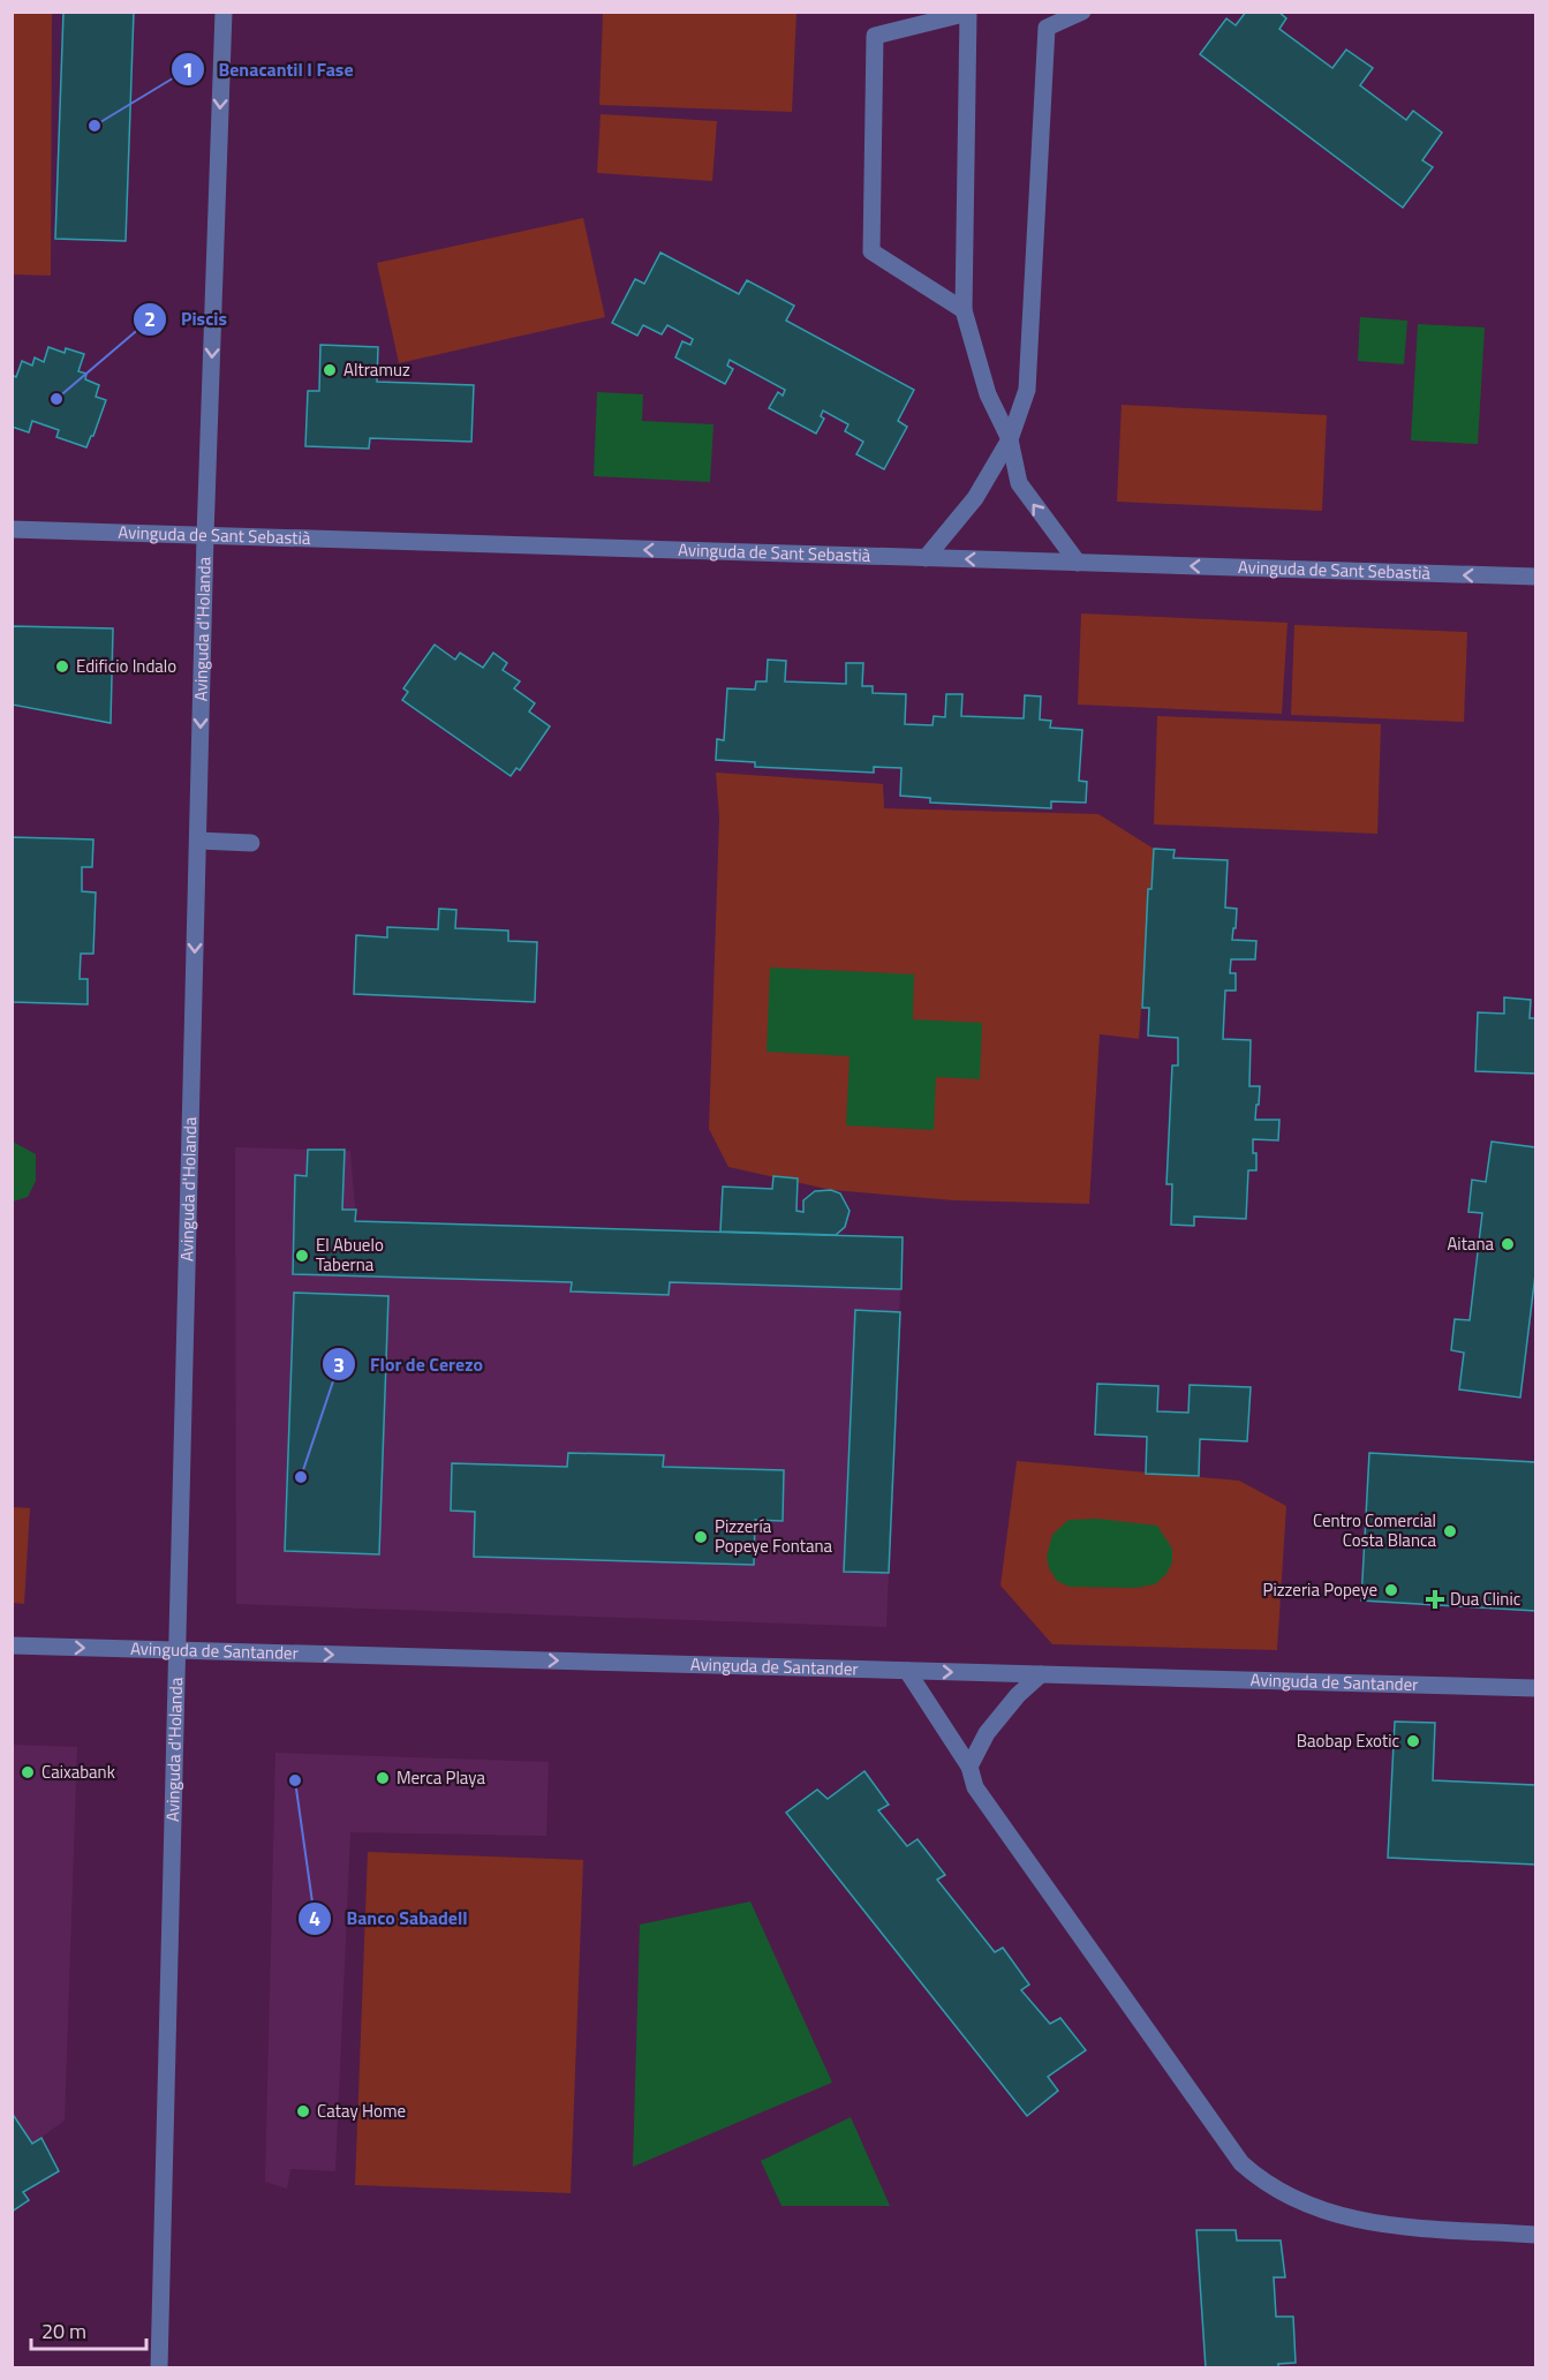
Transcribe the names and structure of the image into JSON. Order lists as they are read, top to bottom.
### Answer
{
  "streets": {
    "street": ["Avinguda de Sant Sebastià", "Avinguda d'Holanda", "Avinguda de Santander"]
  },
  "crossings": [
    ["Avinguda de Sant Sebastià", "Avinguda d'Holanda"],
    ["Avinguda d'Holanda", "Avinguda de Santander"]
  ],
  "one_way": ["Avinguda de Sant Sebastià", "Avinguda d'Holanda", "Avinguda de Santander"],
  "places": {
    "other": [
      "Benacantil I Fase",
      "Altramuz",
      "Piscis",
      "Edificio Indalo",
      "Aitana",
      "El Abuelo Taberna",
      "Flor de Cerezo",
      "Centro Comercial Costa Blanca",
      "Pizzería Popeye Fontana",
      "Pizzeria Popeye",
      "Baobap Exotic",
      "Caixabank",
      "Merca Playa",
      "Banco Sabadell",
      "Catay Home"
    ],
    "health": ["Dua Clinic"]
  },
  "scale_bar": "20 m"
}
